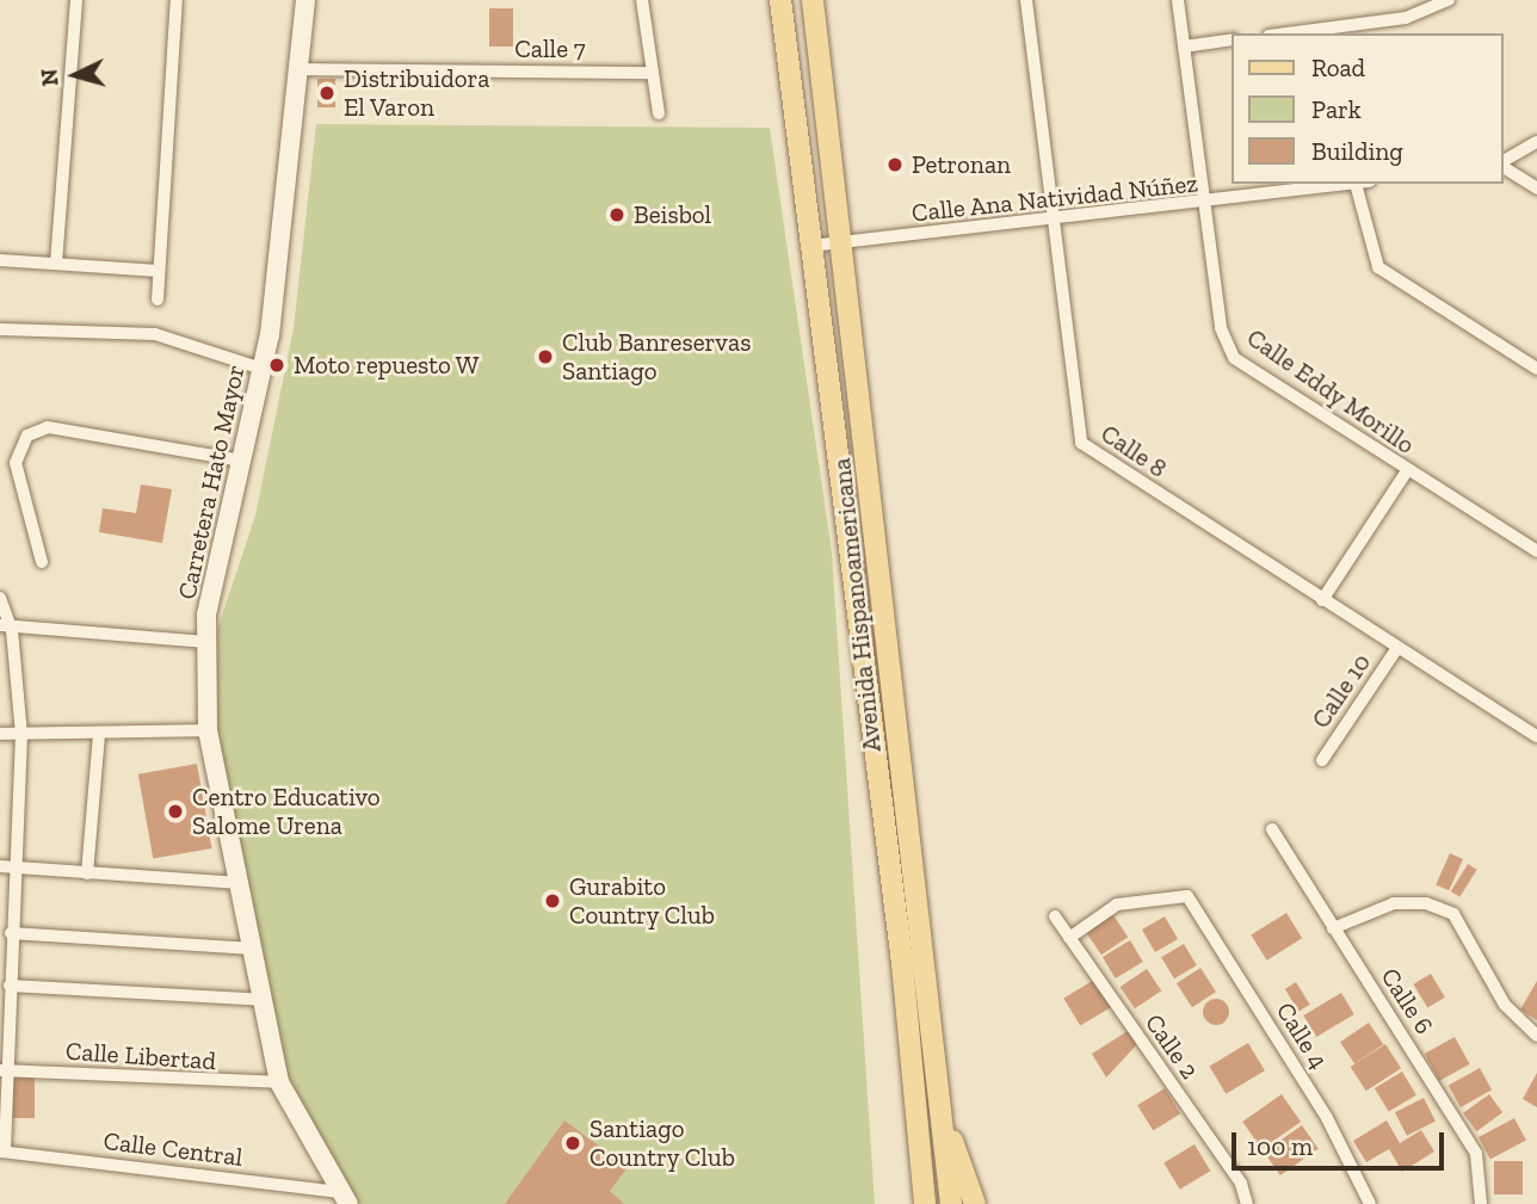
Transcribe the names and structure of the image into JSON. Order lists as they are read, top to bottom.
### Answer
{
  "streets": {
    "main road": ["Avenida Hispanoamericana"],
    "street": [
      "Calle 7",
      "Calle Ana Natividad Núñez",
      "Calle Eddy Morillo",
      "Calle 8",
      "Carretera Hato Mayor",
      "Calle 10",
      "Calle 6",
      "Calle 4",
      "Calle 2",
      "Calle Libertad",
      "Calle Central"
    ]
  },
  "crossings": [
    ["Calle 7", "Carretera Hato Mayor"],
    ["Calle Ana Natividad Núñez", "Calle Eddy Morillo"],
    ["Calle Ana Natividad Núñez", "Calle 8"],
    ["Calle Ana Natividad Núñez", "Avenida Hispanoamericana"],
    ["Calle 8", "Calle 10"],
    ["Carretera Hato Mayor", "Calle Libertad"],
    ["Carretera Hato Mayor", "Calle Central"],
    ["Calle 4", "Calle 2"]
  ],
  "places": [
    "Distribuidora El Varon",
    "Petronan",
    "Beisbol",
    "Club Banreservas Santiago",
    "Moto repuesto W",
    "Centro Educativo Salome Urena",
    "Gurabito Country Club",
    "Santiago Country Club"
  ],
  "legend": ["Road", "Park", "Building"],
  "scale_bar": "100 m",
  "north": "left"
}
